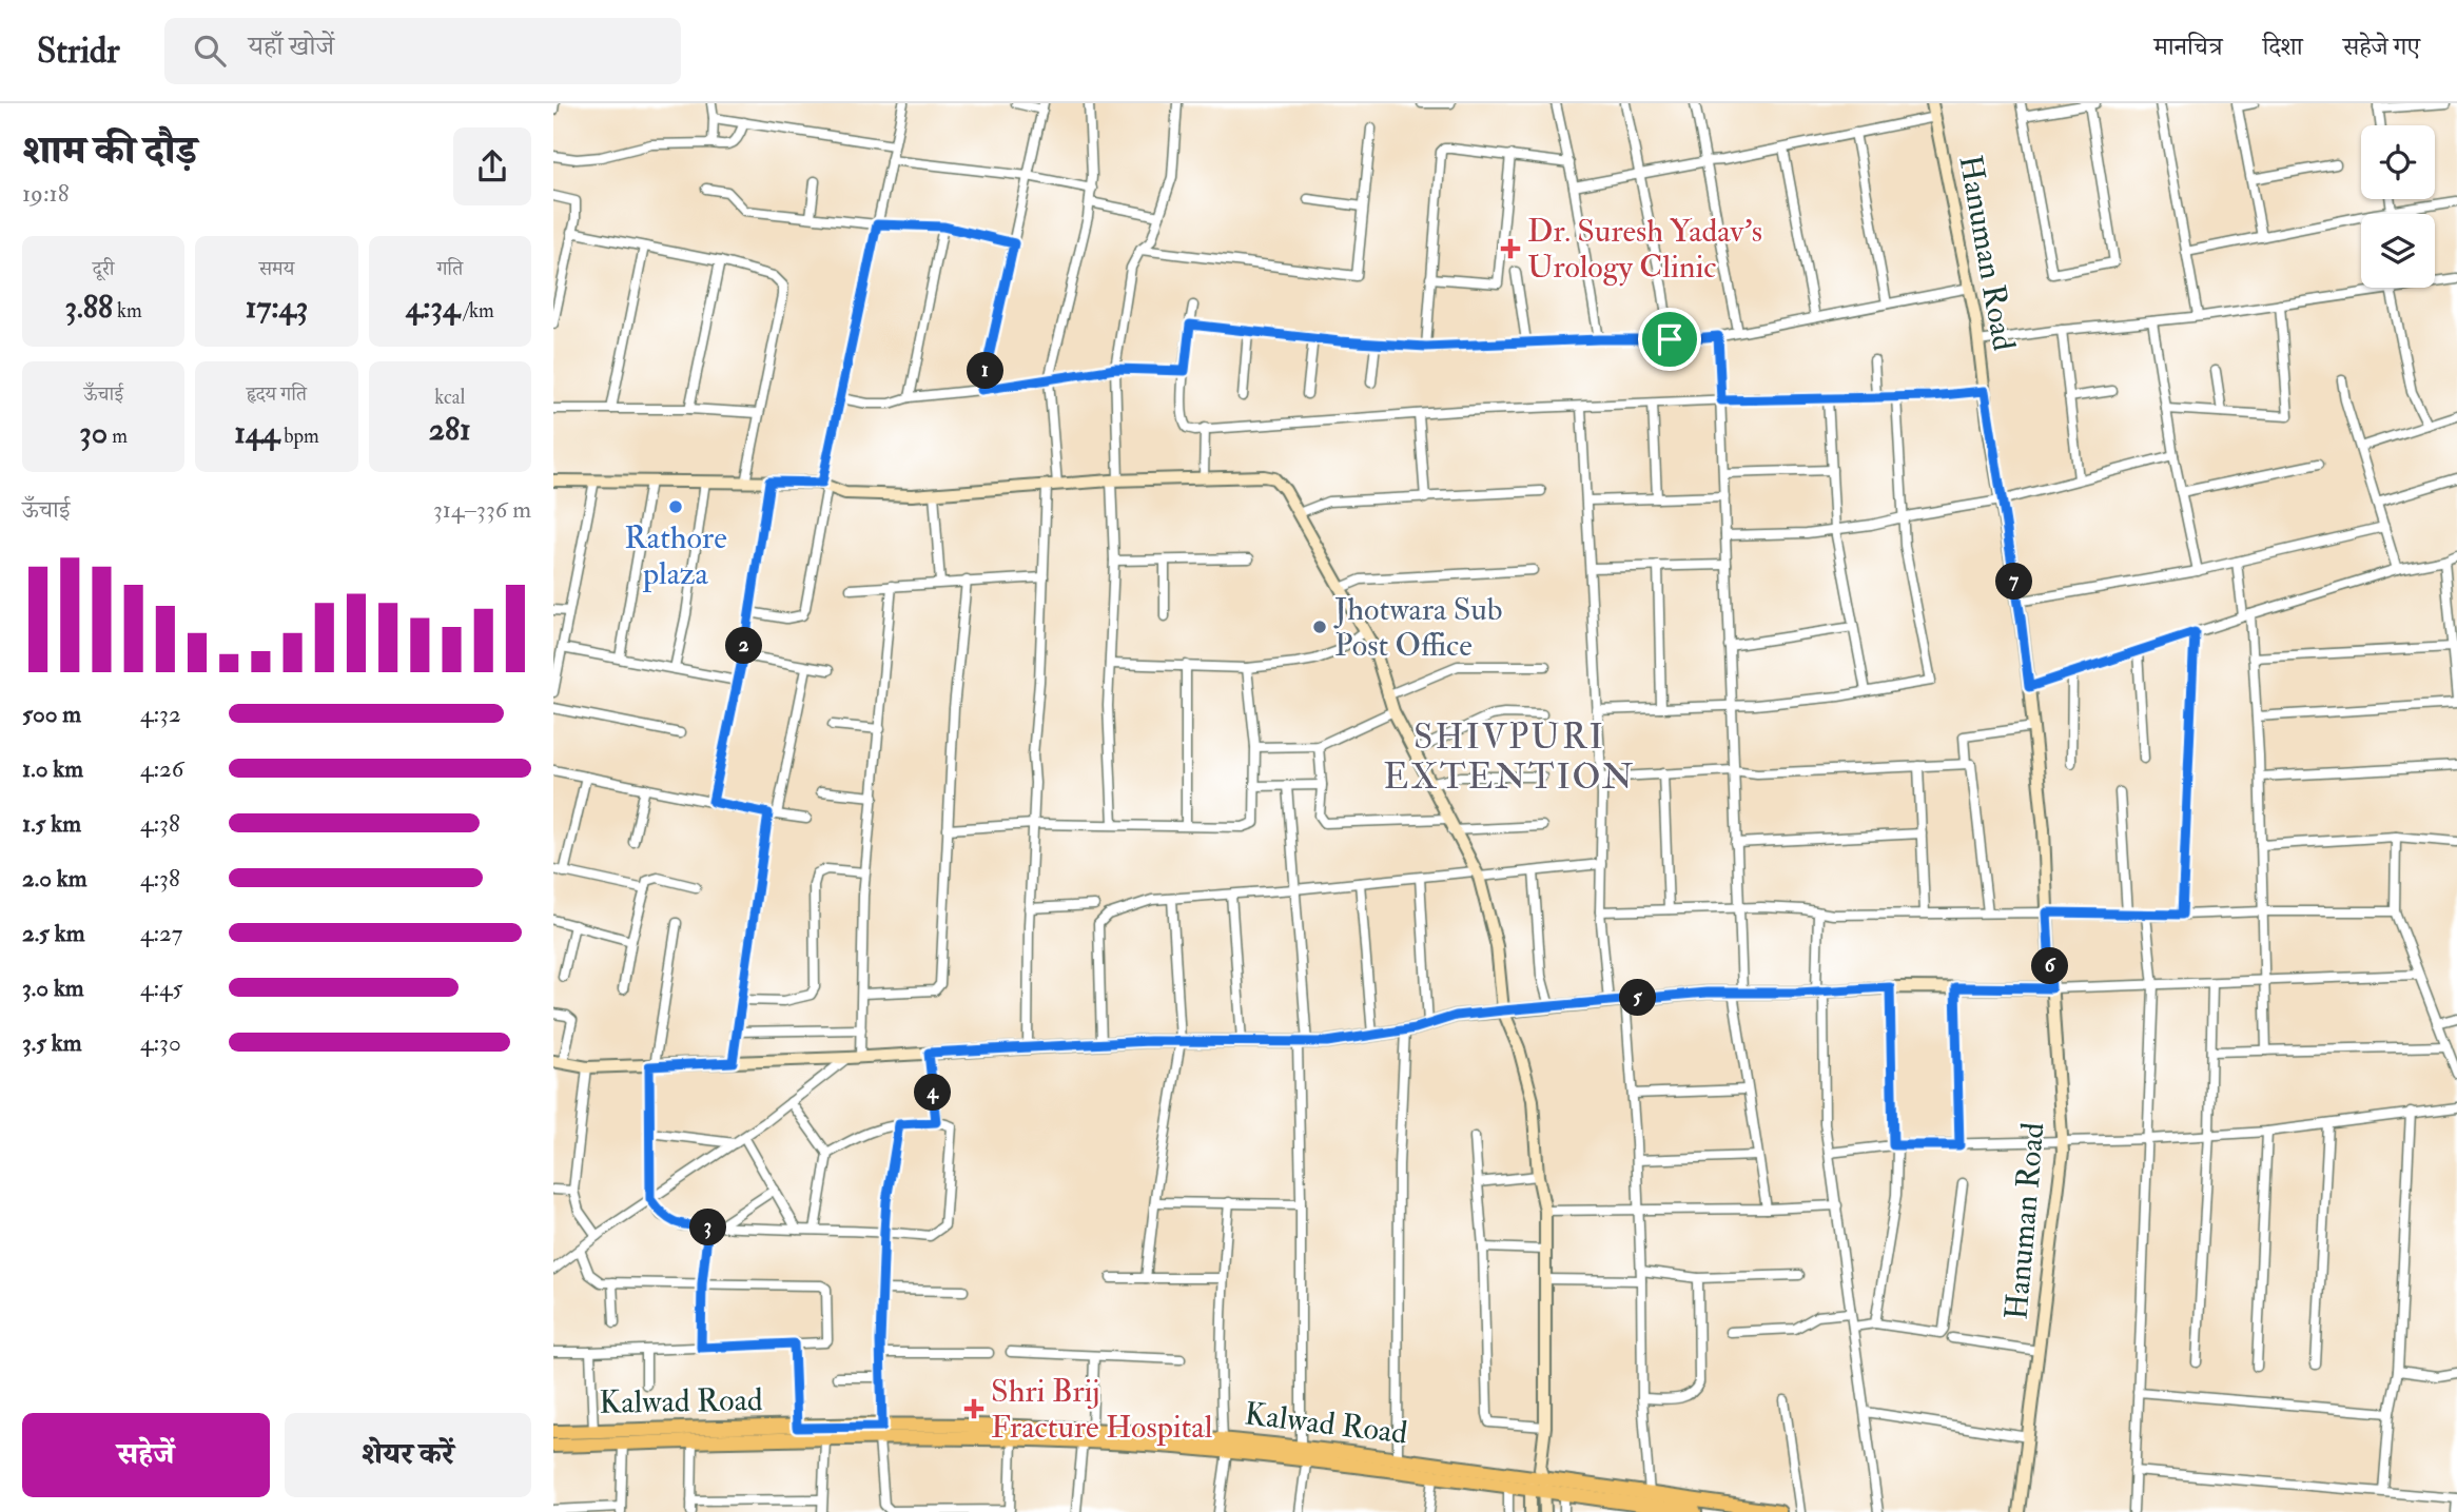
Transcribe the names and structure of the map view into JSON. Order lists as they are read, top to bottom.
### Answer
{
  "streets": {
    "main road": ["Kalwad Road"],
    "street": ["Hanuman Road"]
  },
  "districts": ["SHIVPURI EXTENTION"],
  "places": {
    "health": ["Dr. Suresh Yadav's Urology Clinic", "Shri Brij Fracture Hospital"],
    "other": ["Rathore plaza", "Jhotwara Sub Post Office"]
  },
  "page": {
    "header": "Stridr",
    "search": "यहाँ खोजें",
    "nav": ["मानचित्र", "दिशा", "सहेजे गए"],
    "heading": ["शाम की दौड़", "19:18"],
    "stats": [
      ["दूरी", "3.88 km"],
      ["समय", "17:43"],
      ["गति", "4:34 /km"],
      ["ऊँचाई", "30 m"],
      ["हृदय गति", "144 bpm"],
      ["kcal", "281"]
    ],
    "pins": [
      "1",
      "7",
      "2",
      "6",
      "5",
      "4",
      "3"
    ],
    "chart": ["ऊँचाई", "314–336 m"],
    "list": [
      {
        "name": "500 m",
        "note": "4:32"
      },
      {
        "name": "1.0 km",
        "note": "4:26"
      },
      {
        "name": "1.5 km",
        "note": "4:38"
      },
      {
        "name": "2.0 km",
        "note": "4:38"
      },
      {
        "name": "2.5 km",
        "note": "4:27"
      },
      {
        "name": "3.0 km",
        "note": "4:45"
      },
      {
        "name": "3.5 km",
        "note": "4:30"
      }
    ],
    "buttons": ["सहेजें", "शेयर करें"]
  }
}
